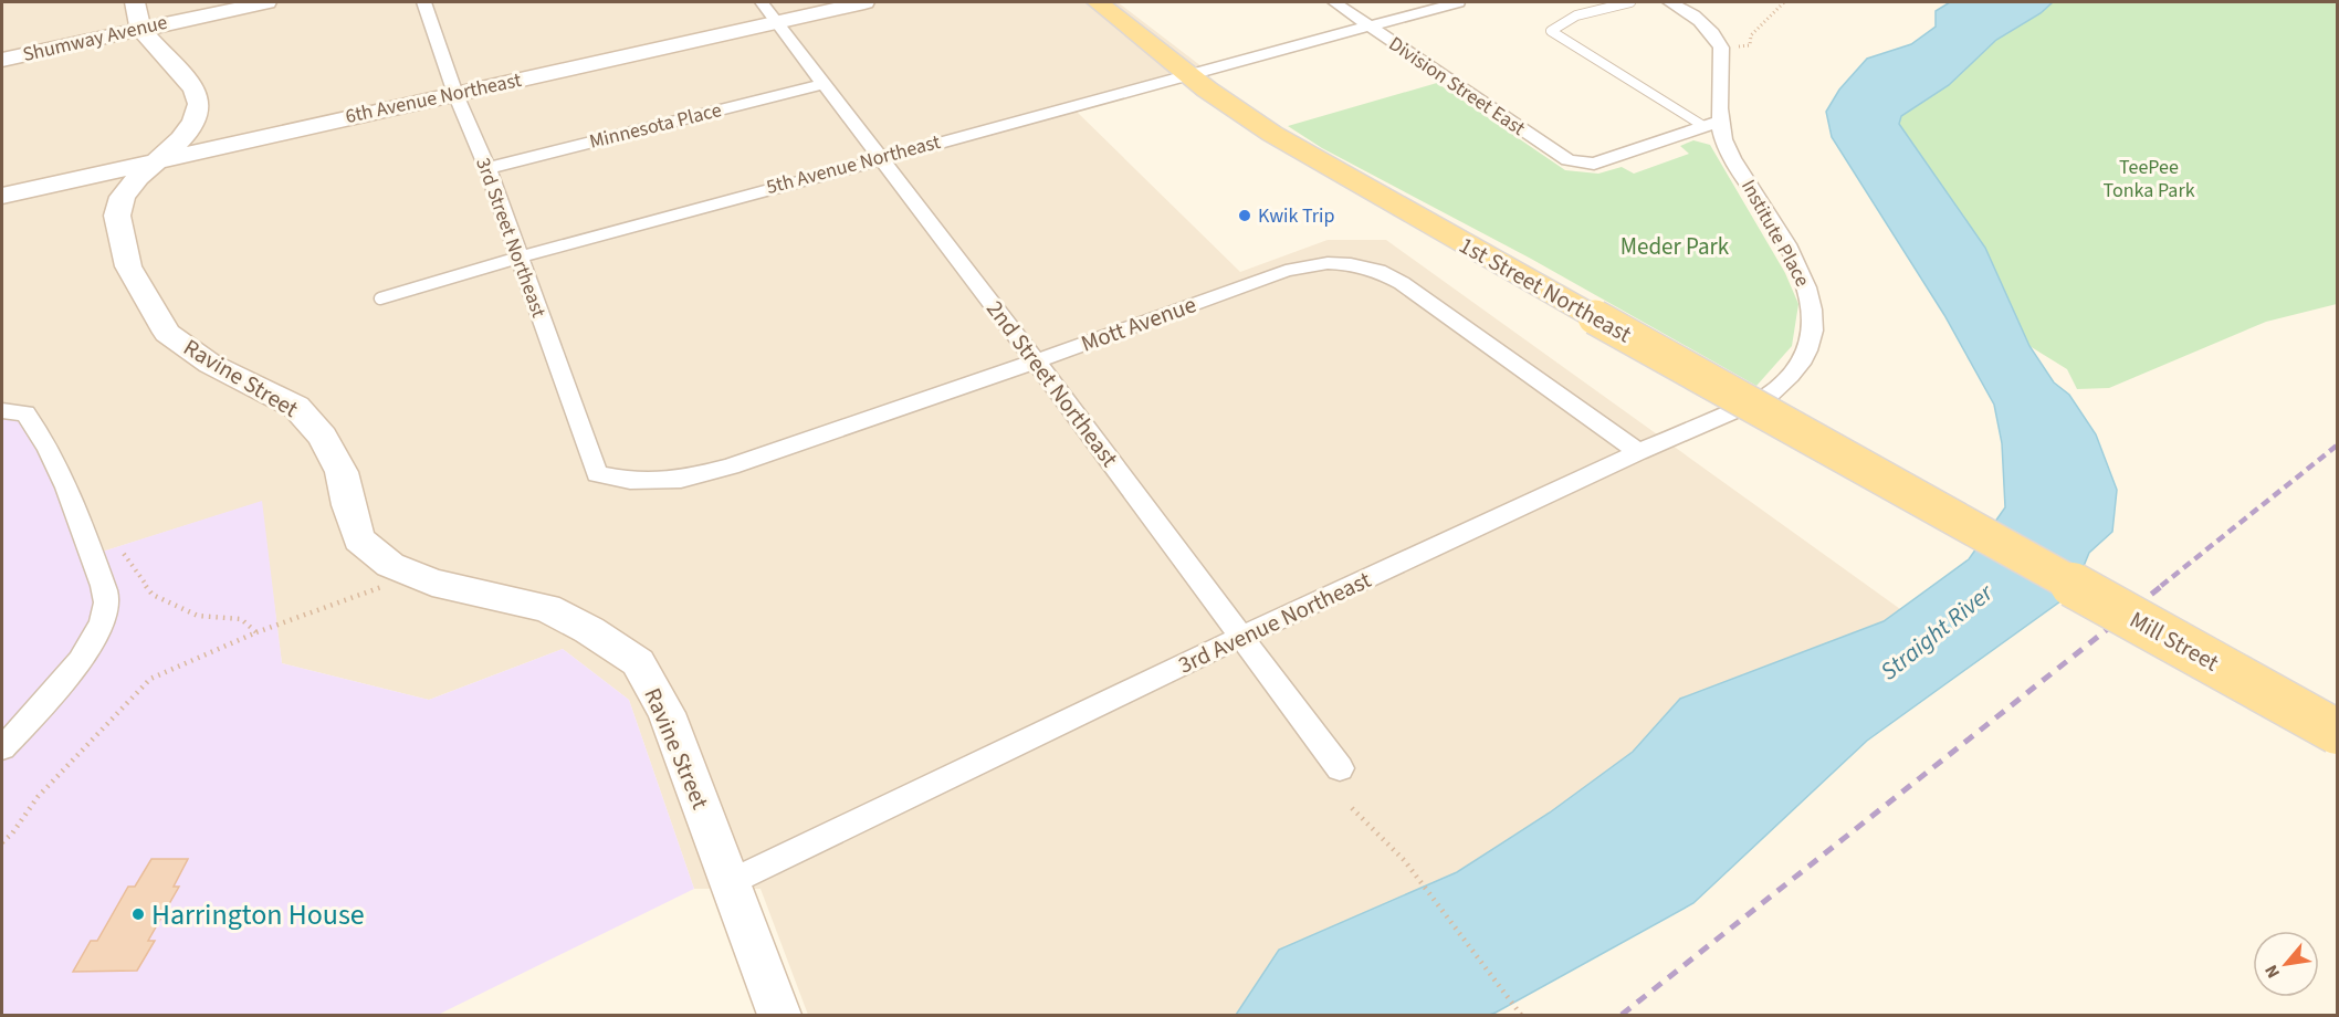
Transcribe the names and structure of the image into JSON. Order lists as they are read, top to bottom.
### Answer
{
  "streets": {
    "main road": ["1st Street Northeast", "Mill Street"],
    "street": [
      "Shumway Avenue",
      "Division Street East",
      "6th Avenue Northeast",
      "Minnesota Place",
      "5th Avenue Northeast",
      "Institute Place",
      "3rd Street Northeast",
      "Mott Avenue",
      "Ravine Street",
      "2nd Street Northeast",
      "3rd Avenue Northeast"
    ]
  },
  "crossings": [
    ["Shumway Avenue", "Ravine Street"],
    ["Division Street East", "5th Avenue Northeast"],
    ["Division Street East", "Institute Place"],
    ["6th Avenue Northeast", "3rd Street Northeast"],
    ["6th Avenue Northeast", "Ravine Street"],
    ["6th Avenue Northeast", "2nd Street Northeast"],
    ["Minnesota Place", "3rd Street Northeast"],
    ["Minnesota Place", "2nd Street Northeast"],
    ["5th Avenue Northeast", "3rd Street Northeast"],
    ["5th Avenue Northeast", "1st Street Northeast"],
    ["5th Avenue Northeast", "2nd Street Northeast"],
    ["Institute Place", "3rd Avenue Northeast"],
    ["3rd Street Northeast", "Mott Avenue"],
    ["1st Street Northeast", "Mill Street"],
    ["Mott Avenue", "2nd Street Northeast"],
    ["Mott Avenue", "3rd Avenue Northeast"],
    ["Ravine Street", "3rd Avenue Northeast"],
    ["2nd Street Northeast", "3rd Avenue Northeast"]
  ],
  "water": ["Straight River"],
  "parks": ["TeePee Tonka Park", "Meder Park"],
  "places": ["Kwik Trip", "Harrington House"],
  "north": "bottom left"
}
